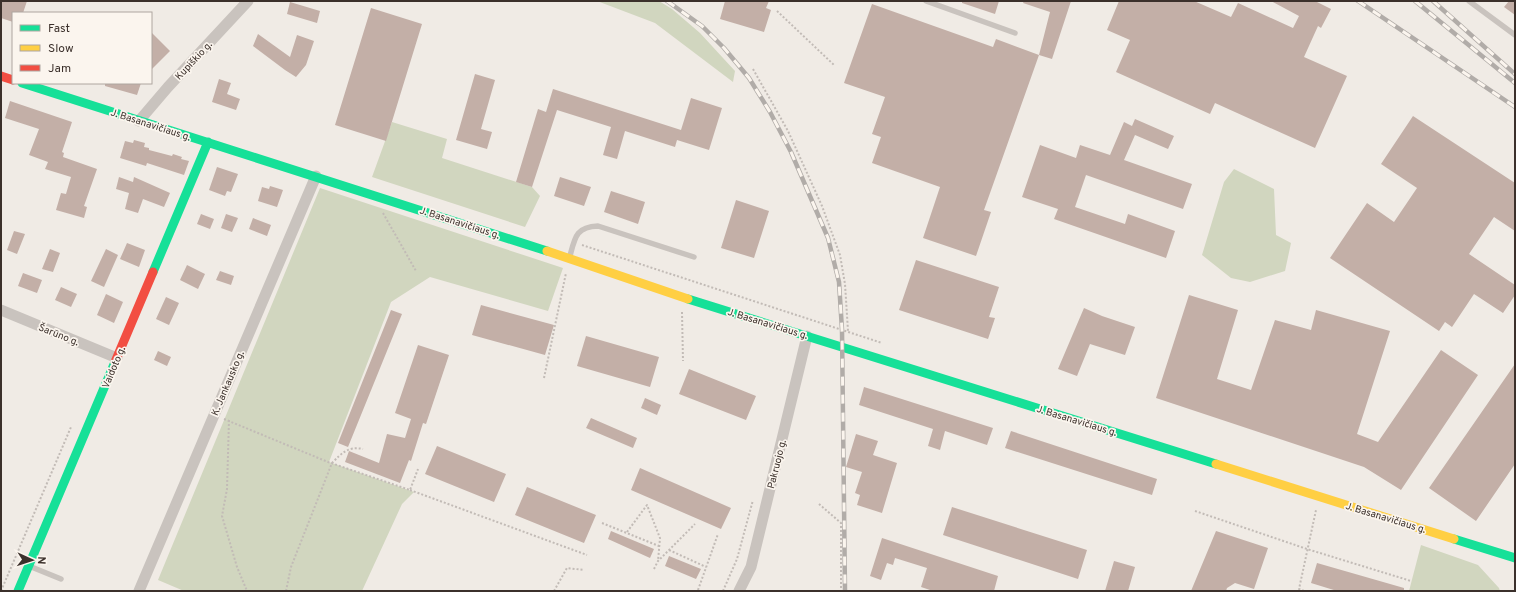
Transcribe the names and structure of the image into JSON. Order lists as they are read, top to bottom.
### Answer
{
  "streets": {
    "main road": ["J. Basanavičiaus g.", "Vaidoto g."],
    "street": [
      "Kupiškio g.",
      "Šarūno g.",
      "K. Jankausko g.",
      "Pakruojo g."
    ]
  },
  "crossings": [
    ["Kupiškio g.", "J. Basanavičiaus g."],
    ["J. Basanavičiaus g.", "Vaidoto g."],
    ["J. Basanavičiaus g.", "K. Jankausko g."],
    ["J. Basanavičiaus g.", "Pakruojo g."],
    ["Šarūno g.", "Vaidoto g."]
  ],
  "legend": ["Fast", "Slow", "Jam"],
  "north": "right"
}
